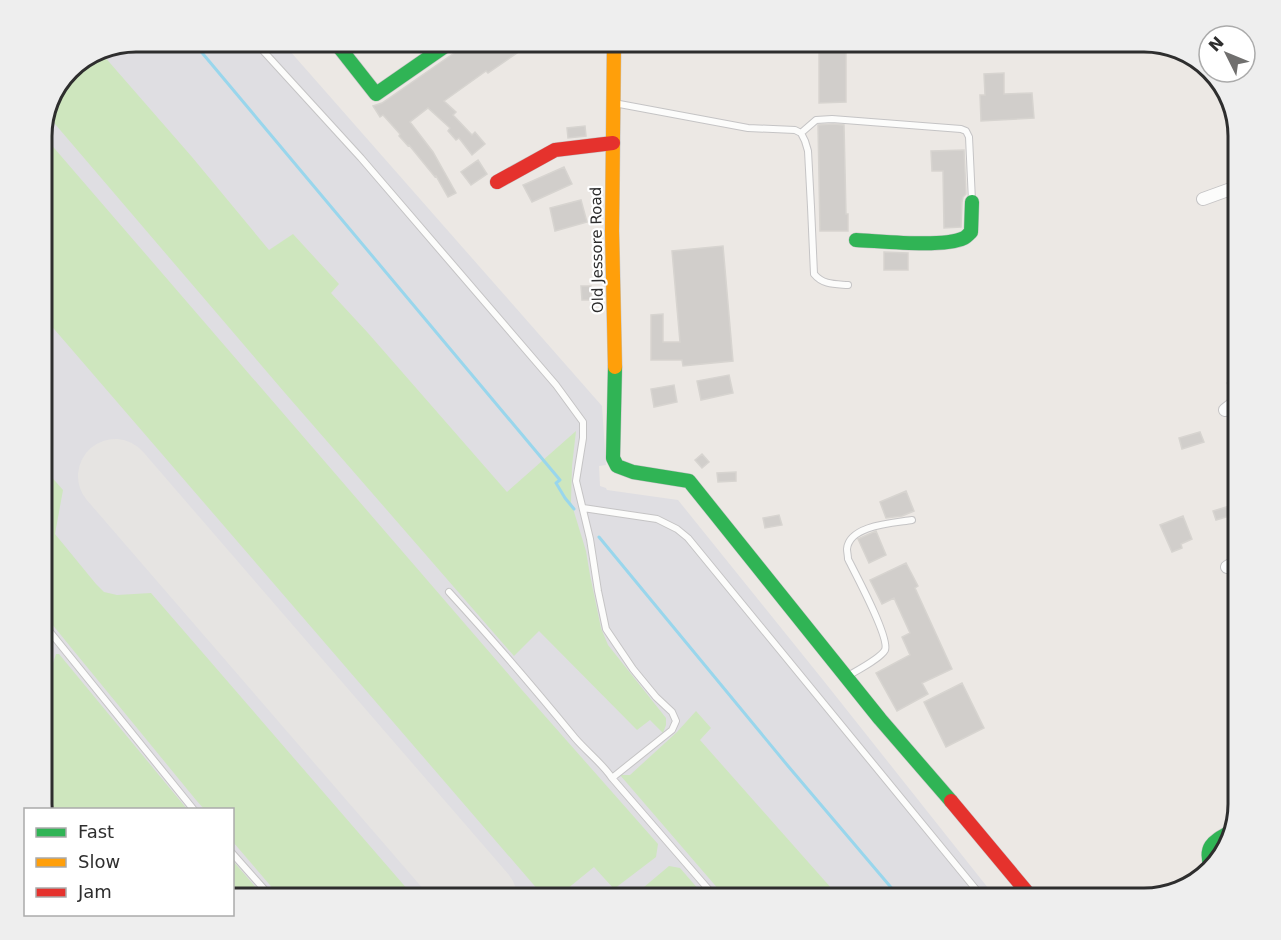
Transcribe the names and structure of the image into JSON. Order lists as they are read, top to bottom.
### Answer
{
  "streets": {
    "street": ["Old Jessore Road"]
  },
  "legend": ["Fast", "Slow", "Jam"],
  "north": "top left"
}
